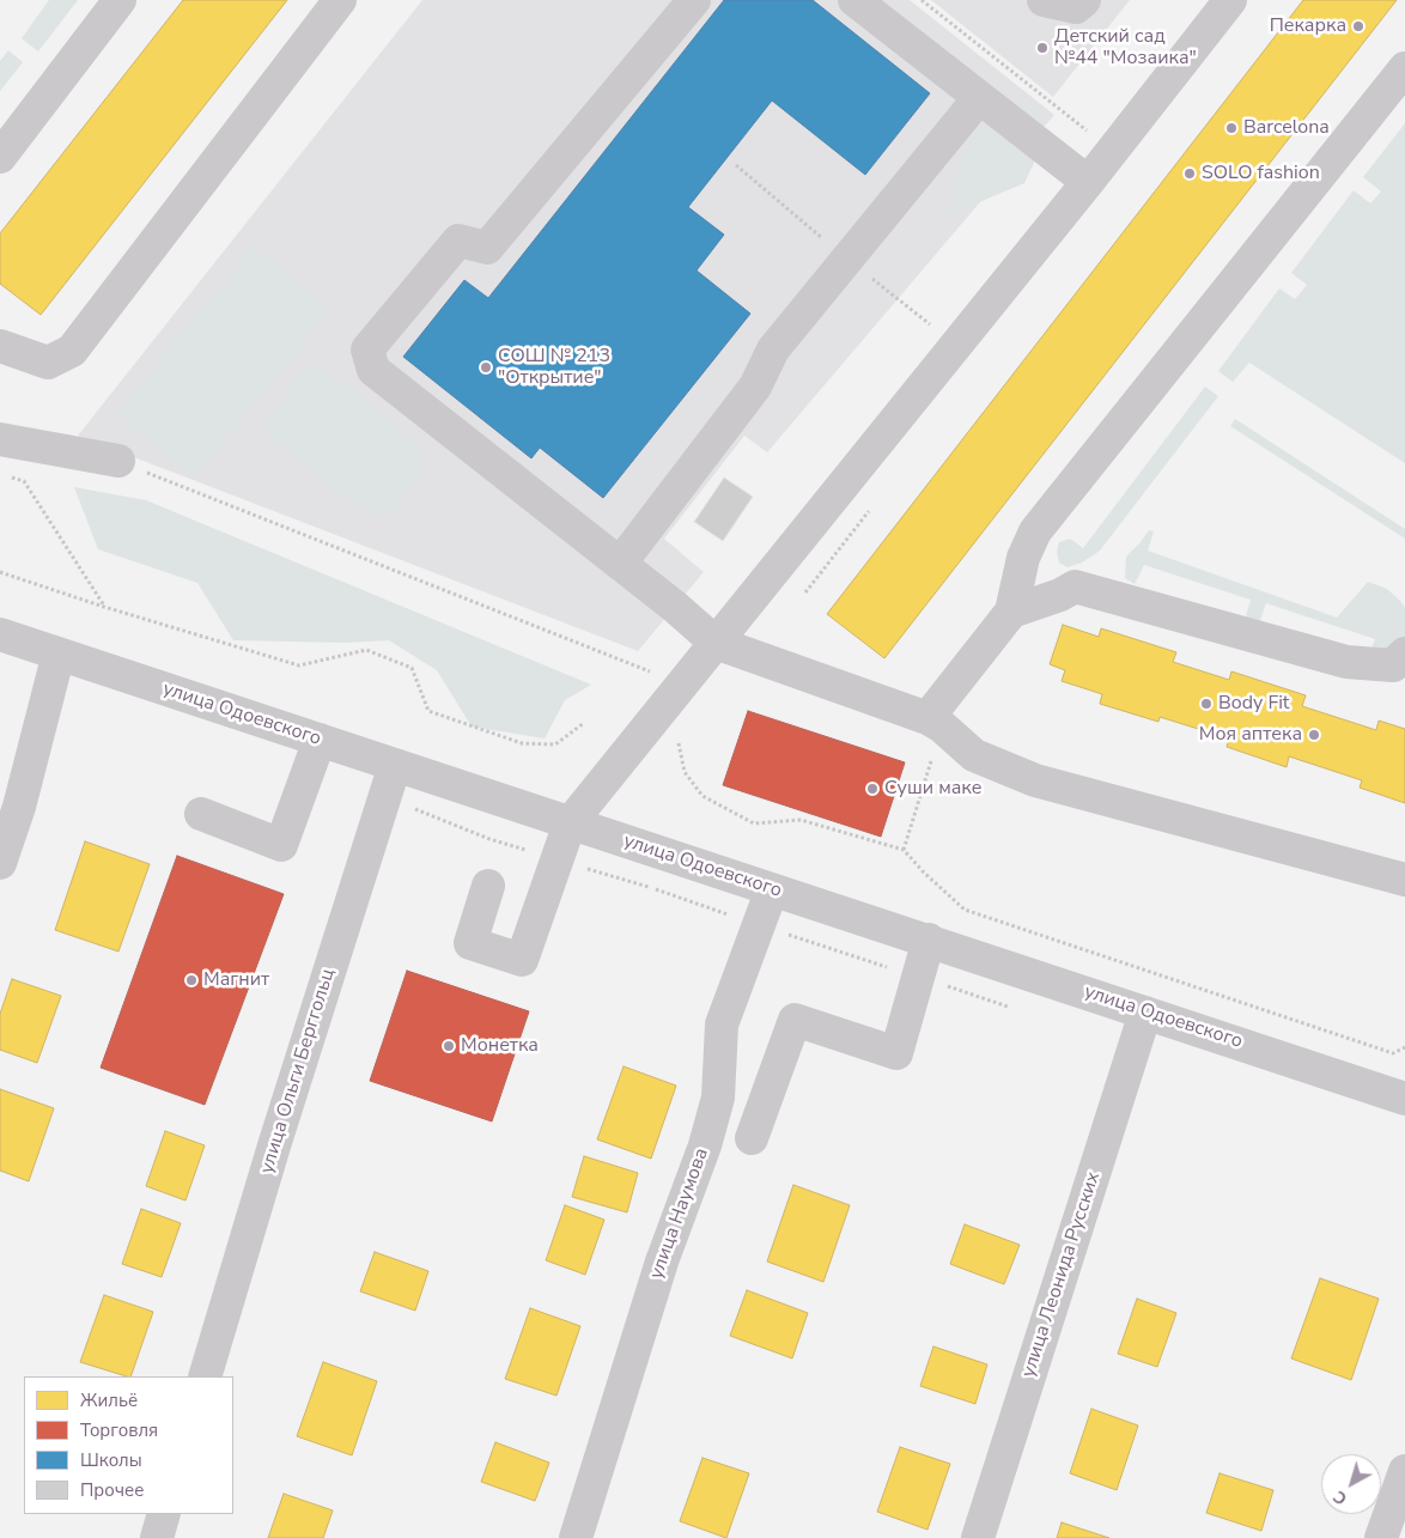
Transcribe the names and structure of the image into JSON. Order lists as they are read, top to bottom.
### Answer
{
  "streets": {
    "street": [
      "улица Одоевского",
      "улица Ольги Берггольц",
      "улица Наумова",
      "улица Леонида Русских"
    ]
  },
  "crossings": [
    ["улица Одоевского", "улица Ольги Берггольц"],
    ["улица Одоевского", "улица Наумова"],
    ["улица Одоевского", "улица Леонида Русских"]
  ],
  "places": [
    "Пекарка",
    "Детский сад №44 \"Мозаика\"",
    "Barcelona",
    "SOLO fashion",
    "СОШ № 213 \"Открытие\"",
    "Body Fit",
    "Моя аптека",
    "Суши маке",
    "Магнит",
    "Монетка"
  ],
  "legend": [
    "Жильё",
    "Торговля",
    "Школы",
    "Прочее"
  ],
  "north": "bottom left"
}
